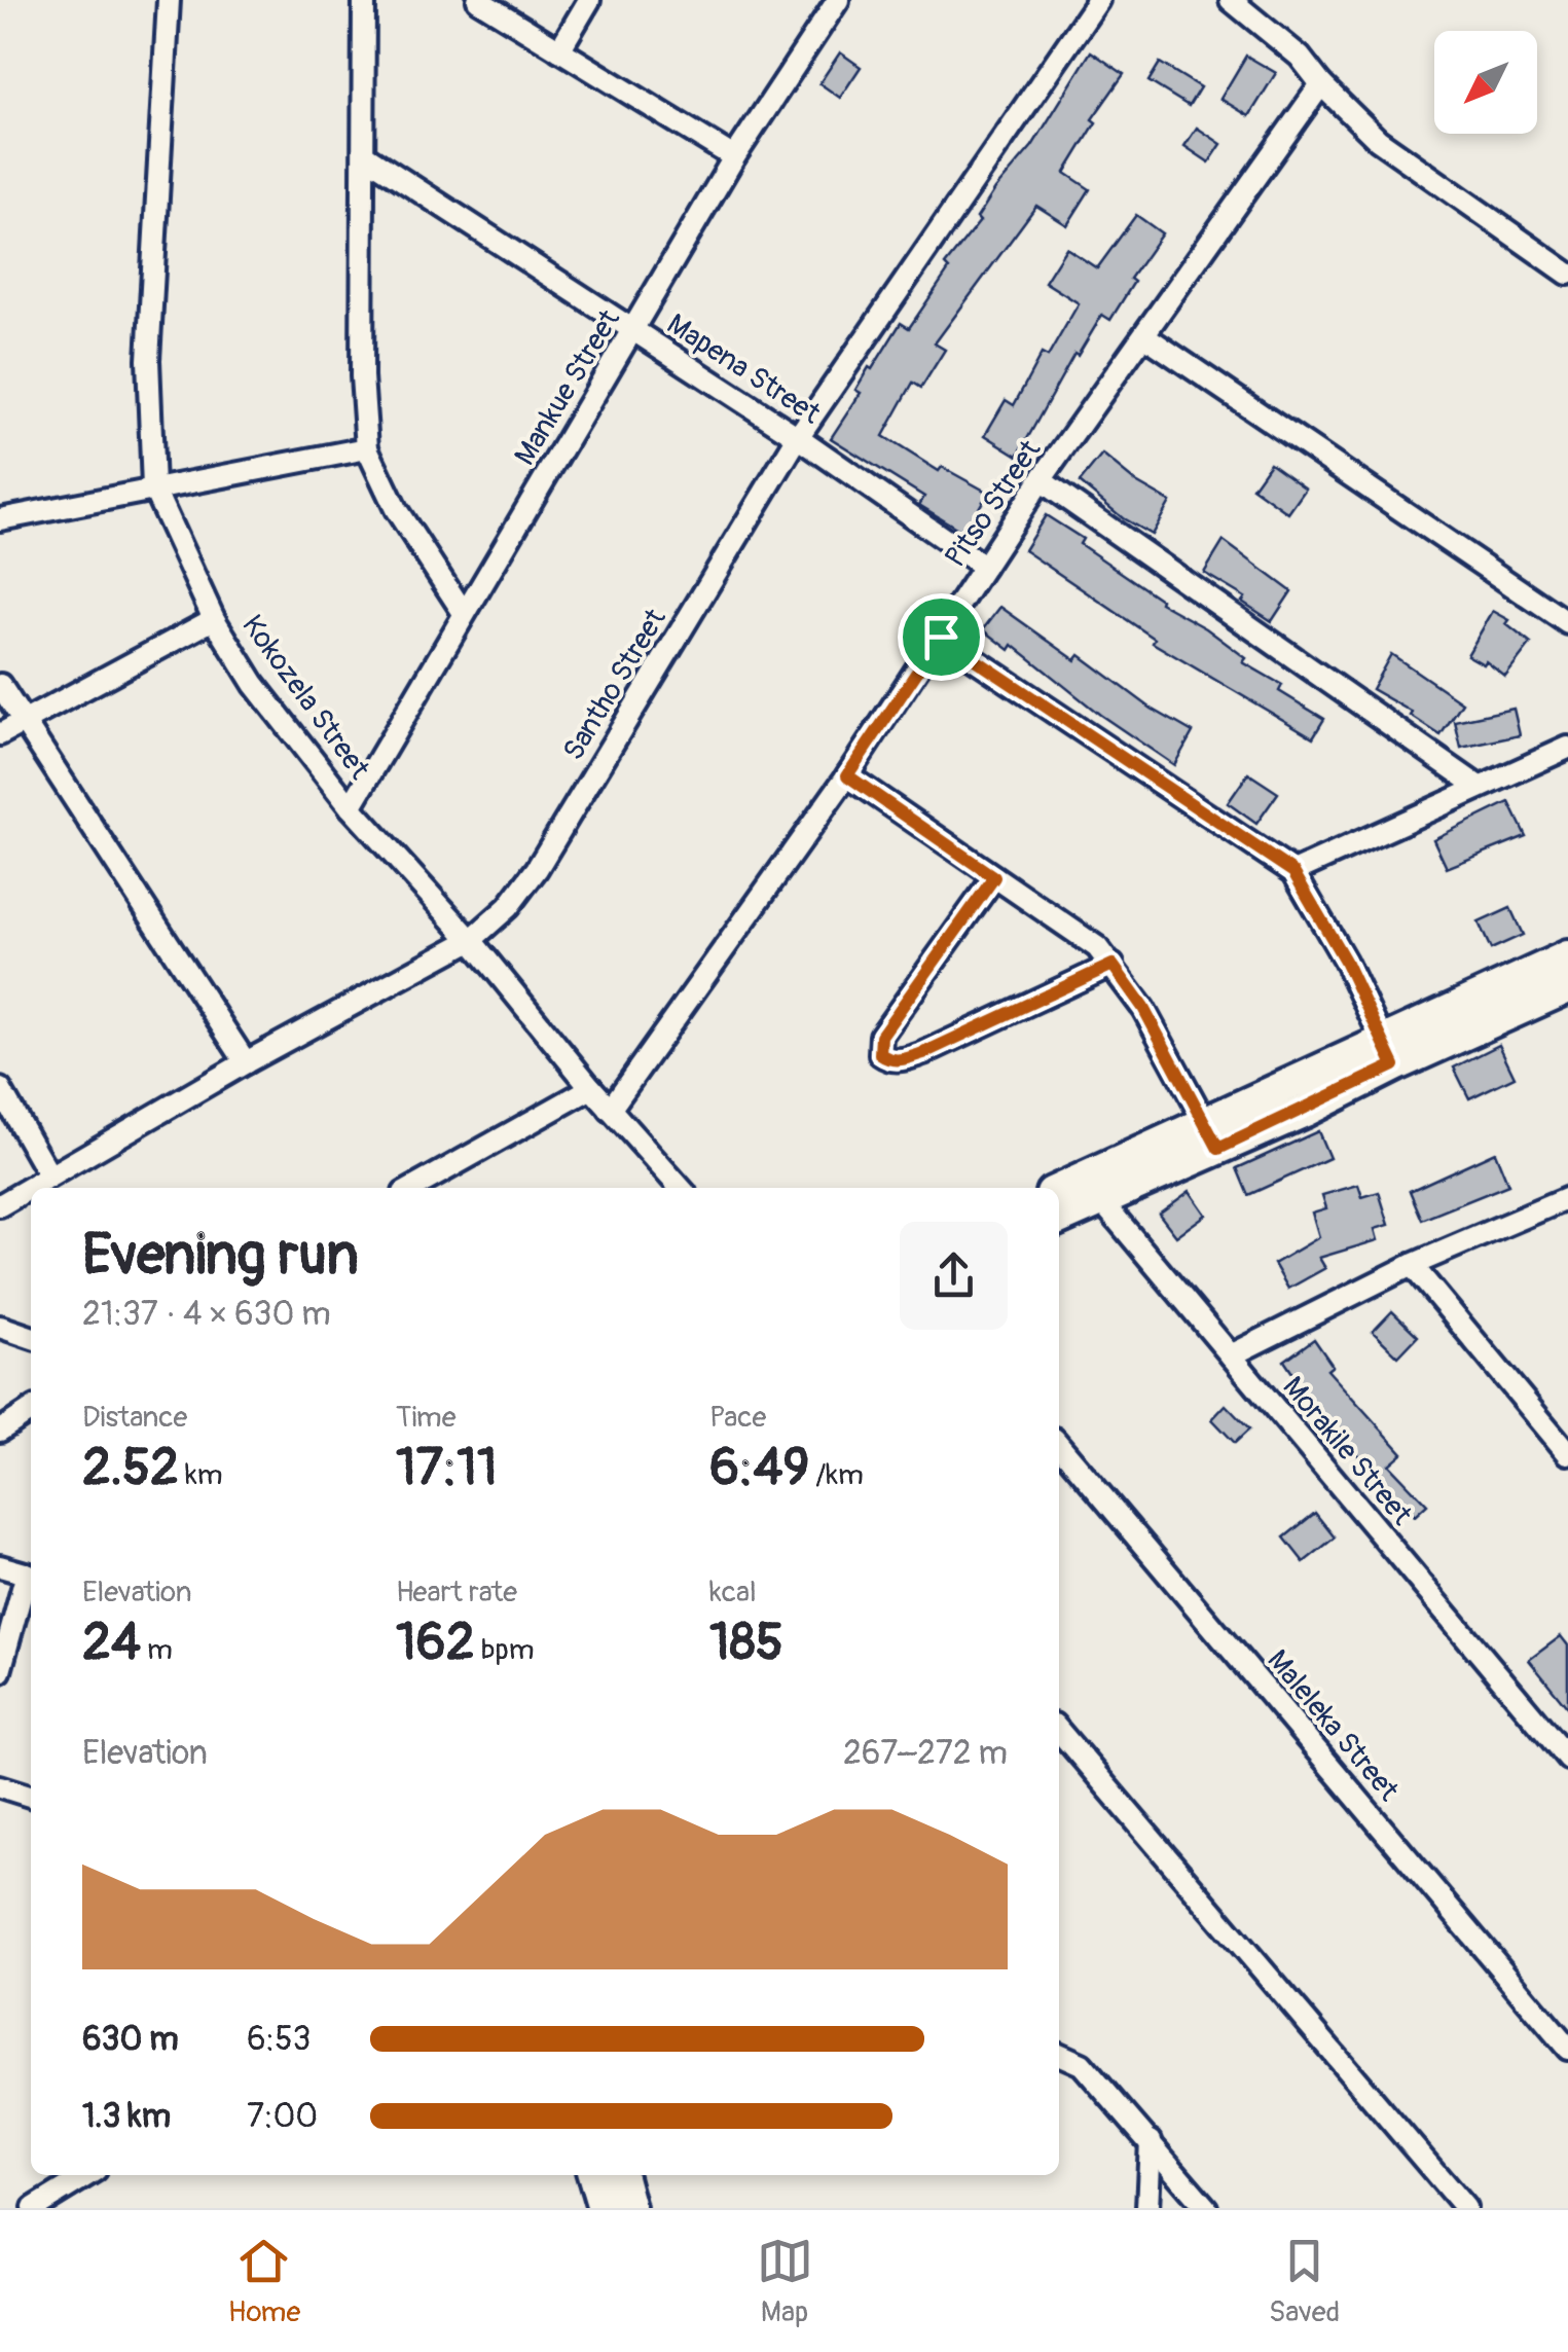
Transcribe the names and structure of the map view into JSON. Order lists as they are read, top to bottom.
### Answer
{
  "streets": {
    "street": [
      "Mapena Street",
      "Mankue Street",
      "Pitso Street",
      "Santho Street",
      "Kokozela Street",
      "Morakile Street",
      "Maleleka Street"
    ]
  },
  "crossings": [
    ["Mapena Street", "Mankue Street"],
    ["Mapena Street", "Pitso Street"],
    ["Mapena Street", "Santho Street"],
    ["Mankue Street", "Kokozela Street"],
    ["Pitso Street", "Kokozela Street"],
    ["Santho Street", "Kokozela Street"]
  ],
  "north": "bottom left",
  "page": {
    "heading": ["Evening run", "21:37 · 4 × 630 m"],
    "stats": [
      ["Distance", "2.52 km"],
      ["Time", "17:11"],
      ["Pace", "6:49 /km"],
      ["Elevation", "24 m"],
      ["Heart rate", "162 bpm"],
      ["kcal", "185"]
    ],
    "chart": ["Elevation", "267–272 m"],
    "list": [
      {
        "name": "630 m",
        "note": "6:53"
      },
      {
        "name": "1.3 km",
        "note": "7:00"
      }
    ],
    "tabs": ["Home", "Map", "Saved"]
  }
}
